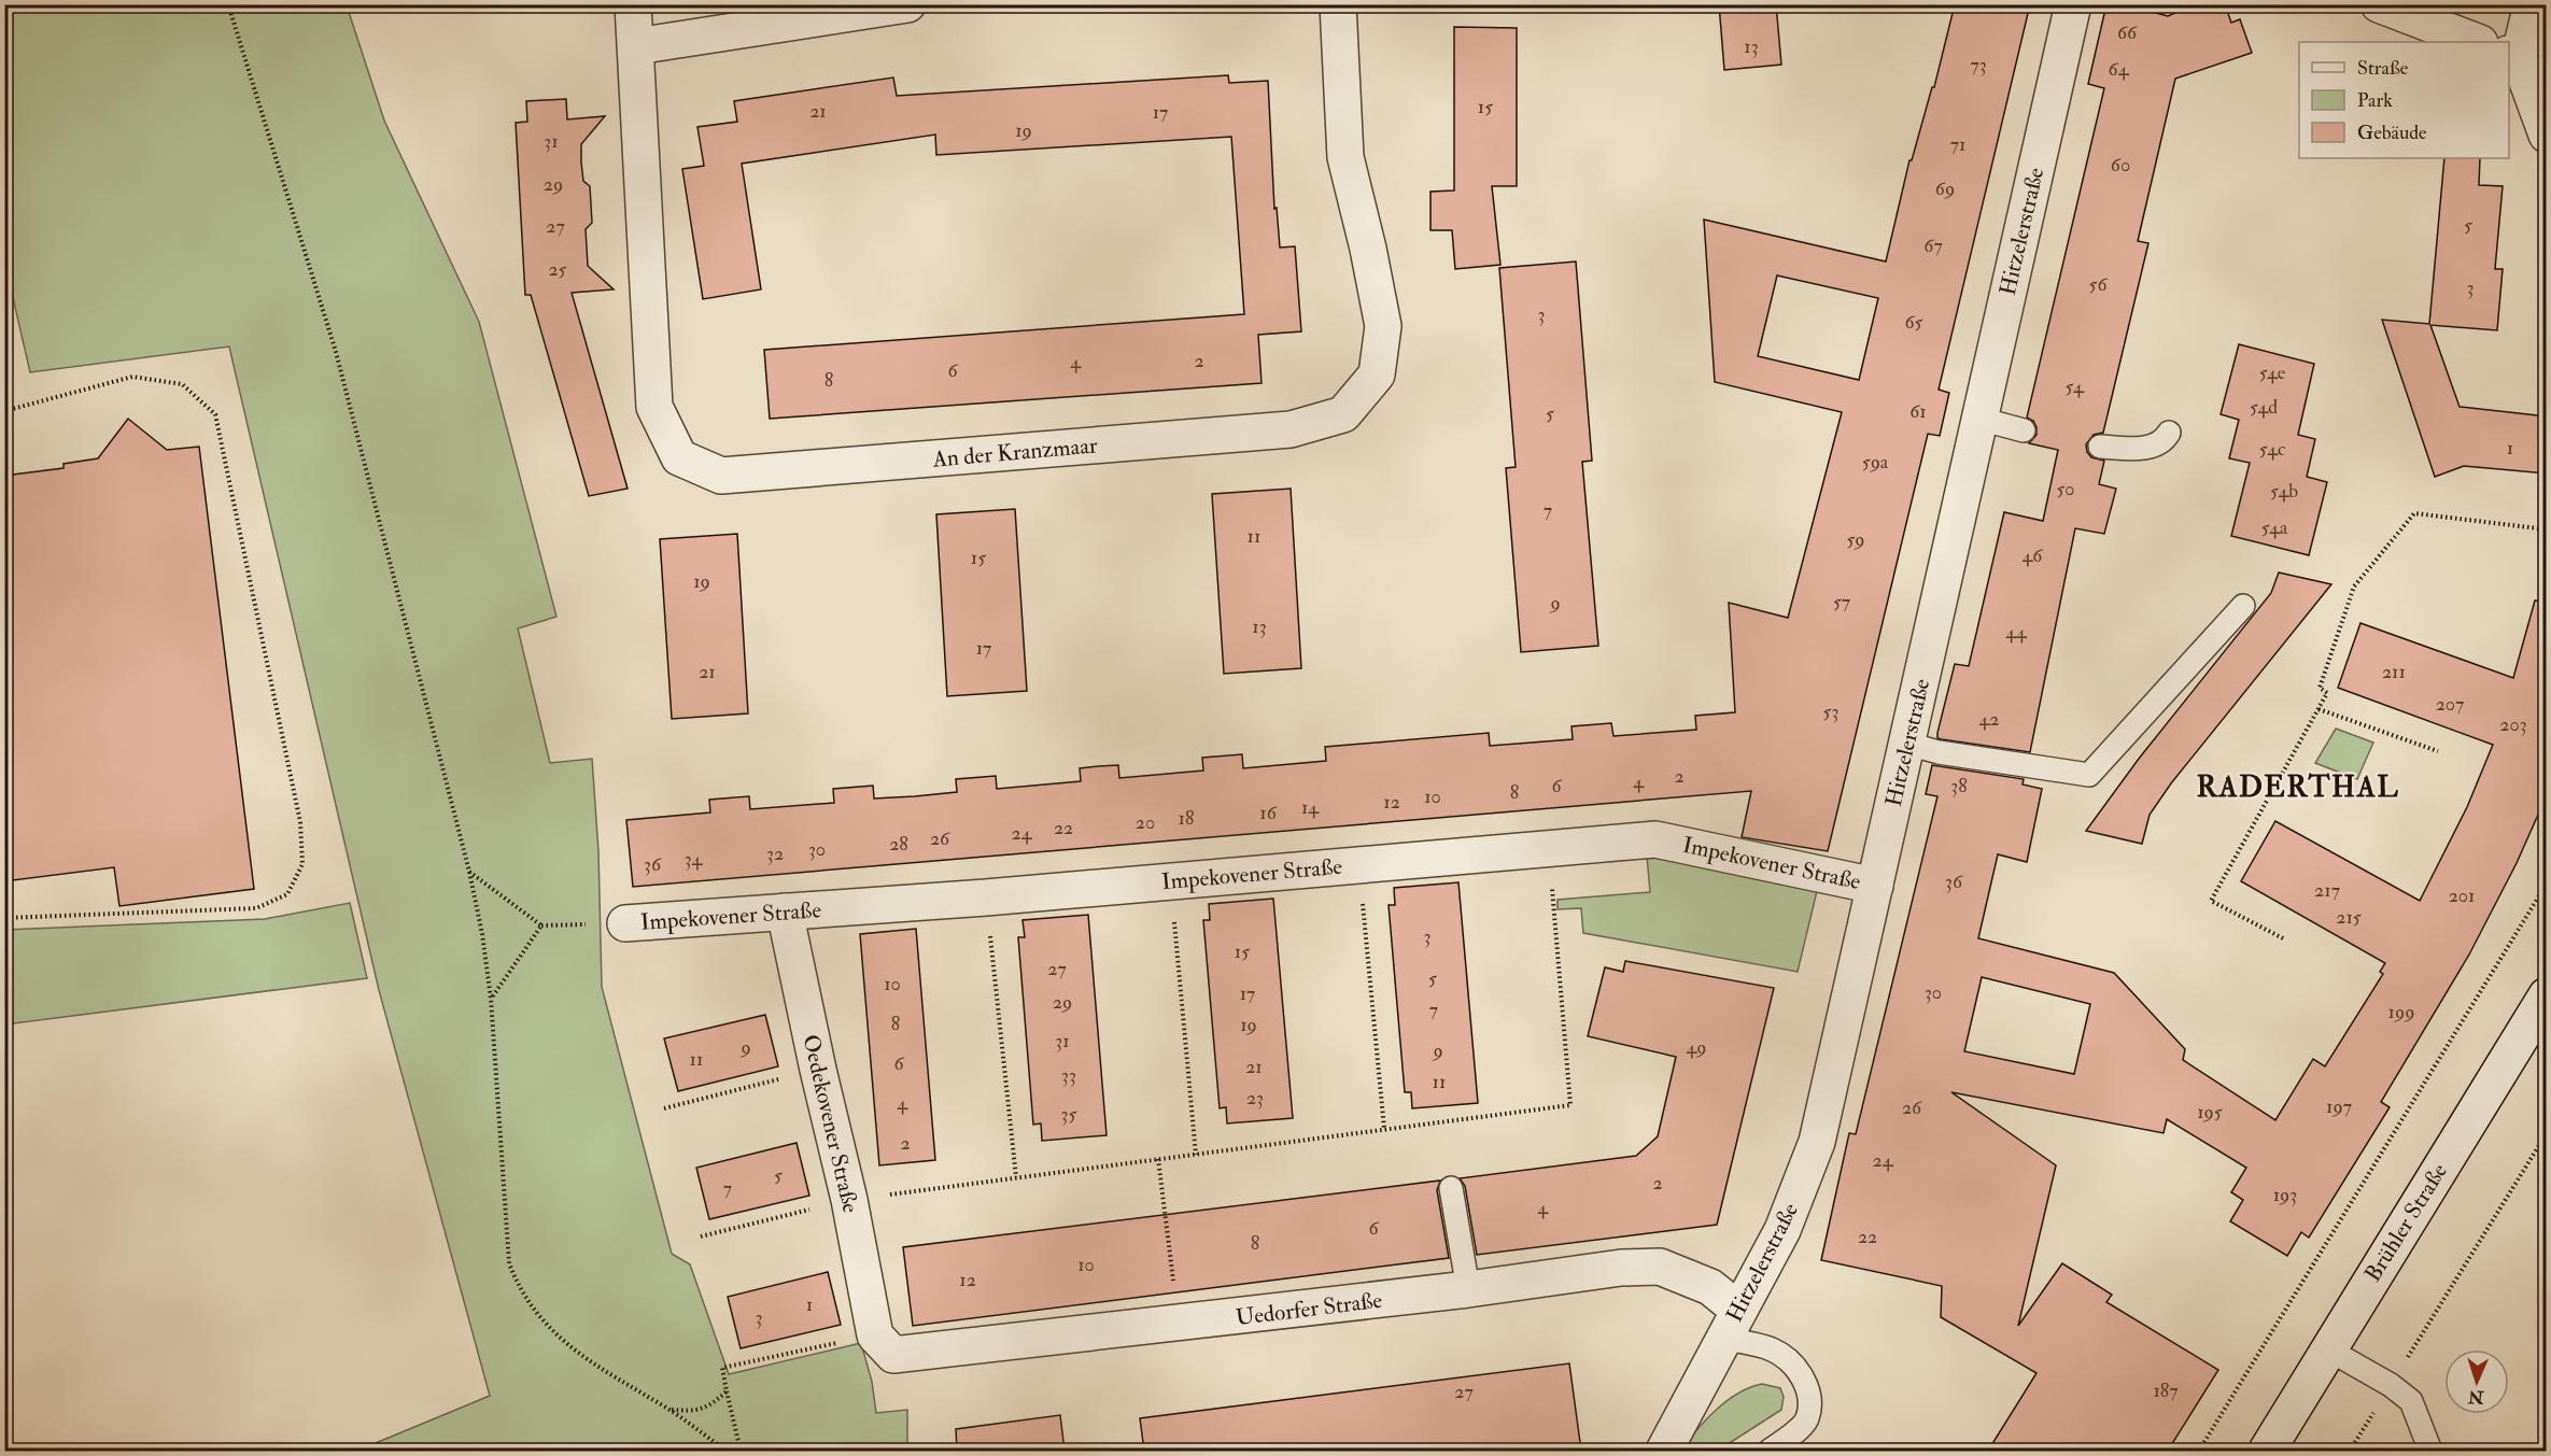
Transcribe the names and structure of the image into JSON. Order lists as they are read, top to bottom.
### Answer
{
  "streets": {
    "street": [
      "Hitzelerstraße",
      "An der Kranzmaar",
      "Impekovener Straße",
      "Oedekovener Straße",
      "Brühler Straße",
      "Uedorfer Straße"
    ]
  },
  "crossings": [
    ["Hitzelerstraße", "Impekovener Straße"],
    ["Hitzelerstraße", "Uedorfer Straße"],
    ["Impekovener Straße", "Oedekovener Straße"],
    ["Oedekovener Straße", "Uedorfer Straße"]
  ],
  "districts": ["RADERTHAL"],
  "house_numbers": [
    "66",
    "13",
    "73",
    "64",
    "15",
    "21",
    "17",
    "19",
    "31",
    "71",
    "60",
    "29",
    "69",
    "5",
    "27",
    "67",
    "25",
    "56",
    "3",
    "3",
    "65",
    "2",
    "4",
    "6",
    "54e",
    "8",
    "54",
    "54d",
    "61",
    "5",
    "1",
    "54c",
    "59a",
    "50",
    "54b",
    "7",
    "54a",
    "11",
    "59",
    "46",
    "15",
    "19",
    "57",
    "9",
    "13",
    "44",
    "17",
    "21",
    "211",
    "207",
    "53",
    "42",
    "203",
    "2",
    "4",
    "6",
    "38",
    "8",
    "10",
    "12",
    "14",
    "16",
    "18",
    "20",
    "22",
    "24",
    "26",
    "28",
    "30",
    "32",
    "34",
    "36",
    "36",
    "217",
    "201",
    "215",
    "3",
    "15",
    "27",
    "5",
    "10",
    "30",
    "17",
    "29",
    "7",
    "199",
    "8",
    "19",
    "31",
    "9",
    "49",
    "9",
    "11",
    "6",
    "21",
    "33",
    "11",
    "23",
    "4",
    "197",
    "26",
    "195",
    "35",
    "2",
    "24",
    "5",
    "2",
    "7",
    "193",
    "4",
    "6",
    "22",
    "8",
    "10",
    "12",
    "1",
    "3",
    "187",
    "27"
  ],
  "legend": ["Straße", "Park", "Gebäude"],
  "north": "bottom"
}
